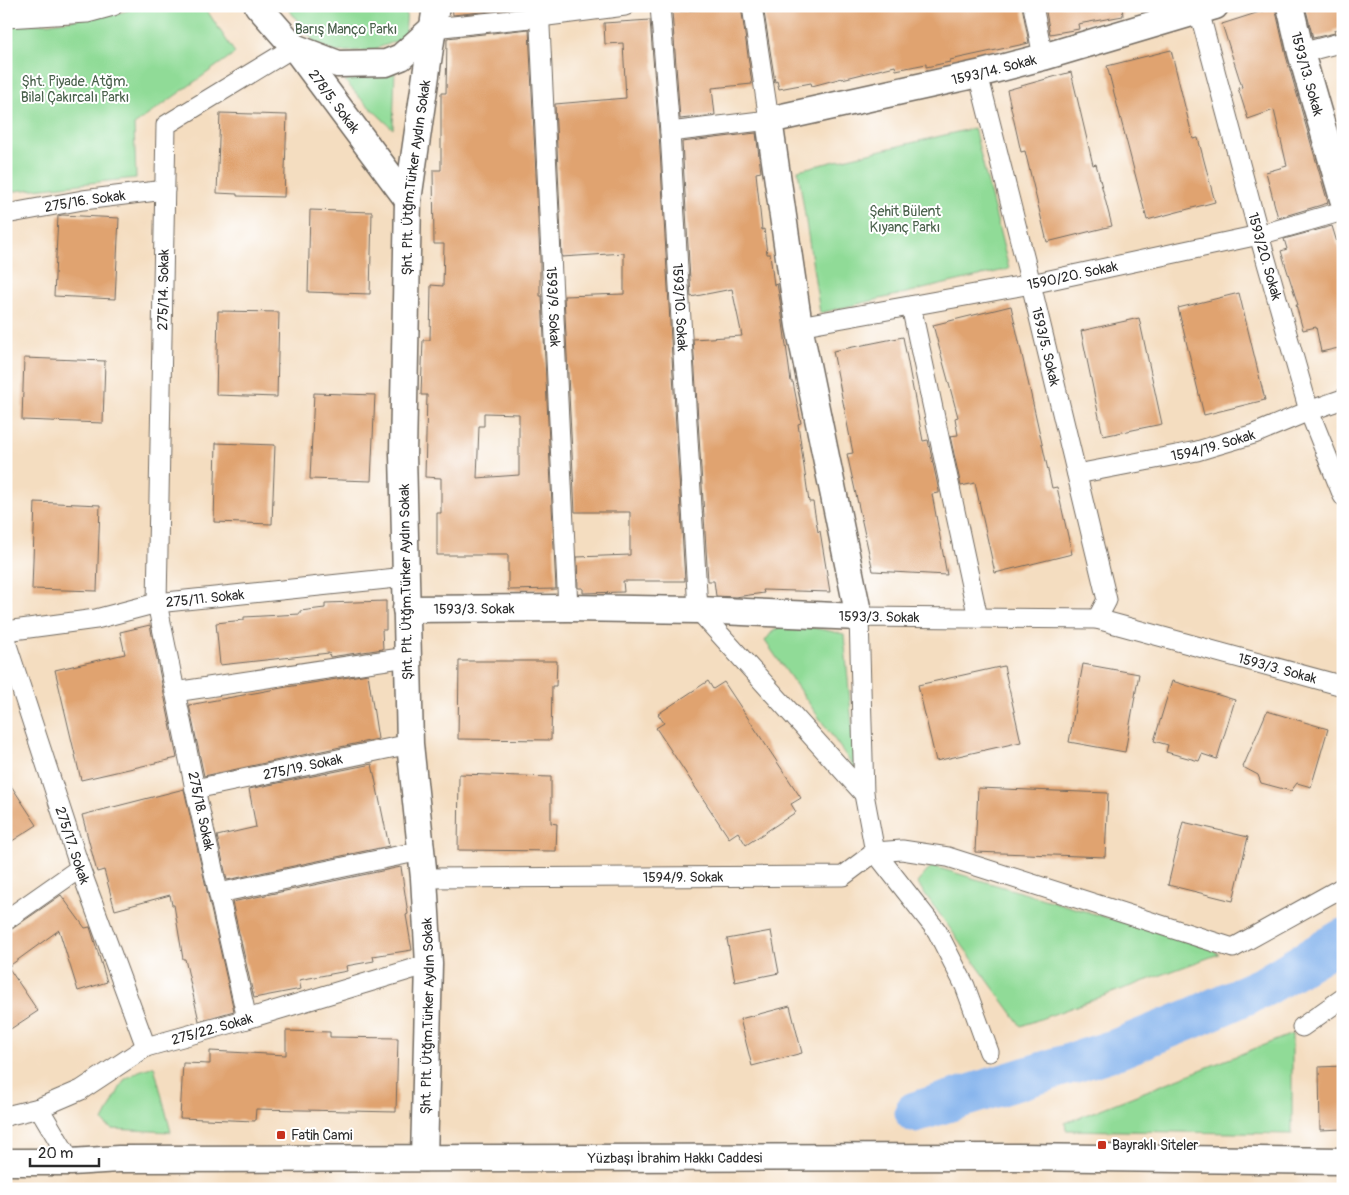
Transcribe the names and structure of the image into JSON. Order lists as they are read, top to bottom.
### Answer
{
  "streets": {
    "main road": [
      "1593/14. Sokak",
      "1593/13. Sokak",
      "278/5. Sokak",
      "Şht. Plt. Ütğm.Türker Aydın Sokak",
      "1593/3. Sokak",
      "Yüzbaşı İbrahim Hakkı Caddesi"
    ],
    "street": [
      "275/16. Sokak",
      "1593/20. Sokak",
      "1590/20. Sokak",
      "275/14. Sokak",
      "1593/9. Sokak",
      "1593/10. Sokak",
      "1593/5. Sokak",
      "1594/19. Sokak",
      "275/11. Sokak",
      "275/19. Sokak",
      "275/18. Sokak",
      "275/17. Sokak",
      "1594/9. Sokak",
      "275/22. Sokak"
    ]
  },
  "crossings": [
    ["1593/14. Sokak", "1593/20. Sokak"],
    ["1593/14. Sokak", "1593/5. Sokak"],
    ["278/5. Sokak", "Şht. Plt. Ütğm.Türker Aydın Sokak"],
    ["278/5. Sokak", "275/14. Sokak"],
    ["Şht. Plt. Ütğm.Türker Aydın Sokak", "275/11. Sokak"],
    ["Şht. Plt. Ütğm.Türker Aydın Sokak", "1593/3. Sokak"],
    ["Şht. Plt. Ütğm.Türker Aydın Sokak", "275/19. Sokak"],
    ["Şht. Plt. Ütğm.Türker Aydın Sokak", "1594/9. Sokak"],
    ["Şht. Plt. Ütğm.Türker Aydın Sokak", "275/22. Sokak"],
    ["Şht. Plt. Ütğm.Türker Aydın Sokak", "Yüzbaşı İbrahim Hakkı Caddesi"],
    ["275/16. Sokak", "275/14. Sokak"],
    ["1593/20. Sokak", "1590/20. Sokak"],
    ["1593/20. Sokak", "1594/19. Sokak"],
    ["1590/20. Sokak", "1593/5. Sokak"],
    ["275/14. Sokak", "275/11. Sokak"],
    ["275/14. Sokak", "275/18. Sokak"],
    ["1593/9. Sokak", "1593/3. Sokak"],
    ["1593/10. Sokak", "1593/3. Sokak"],
    ["1593/5. Sokak", "1594/19. Sokak"],
    ["1593/5. Sokak", "1593/3. Sokak"],
    ["275/11. Sokak", "275/18. Sokak"],
    ["275/19. Sokak", "275/18. Sokak"],
    ["275/18. Sokak", "275/22. Sokak"],
    ["275/17. Sokak", "275/22. Sokak"]
  ],
  "parks": ["Barış Manço Parkı", "Şht. Piyade. Atğm. Bilal Çakırcalı Parkı", "Şehit Bülent Kıyanç Parkı"],
  "places": {
    "transit": ["Fatih Cami", "Bayraklı Siteler"]
  },
  "scale_bar": "20 m"
}
